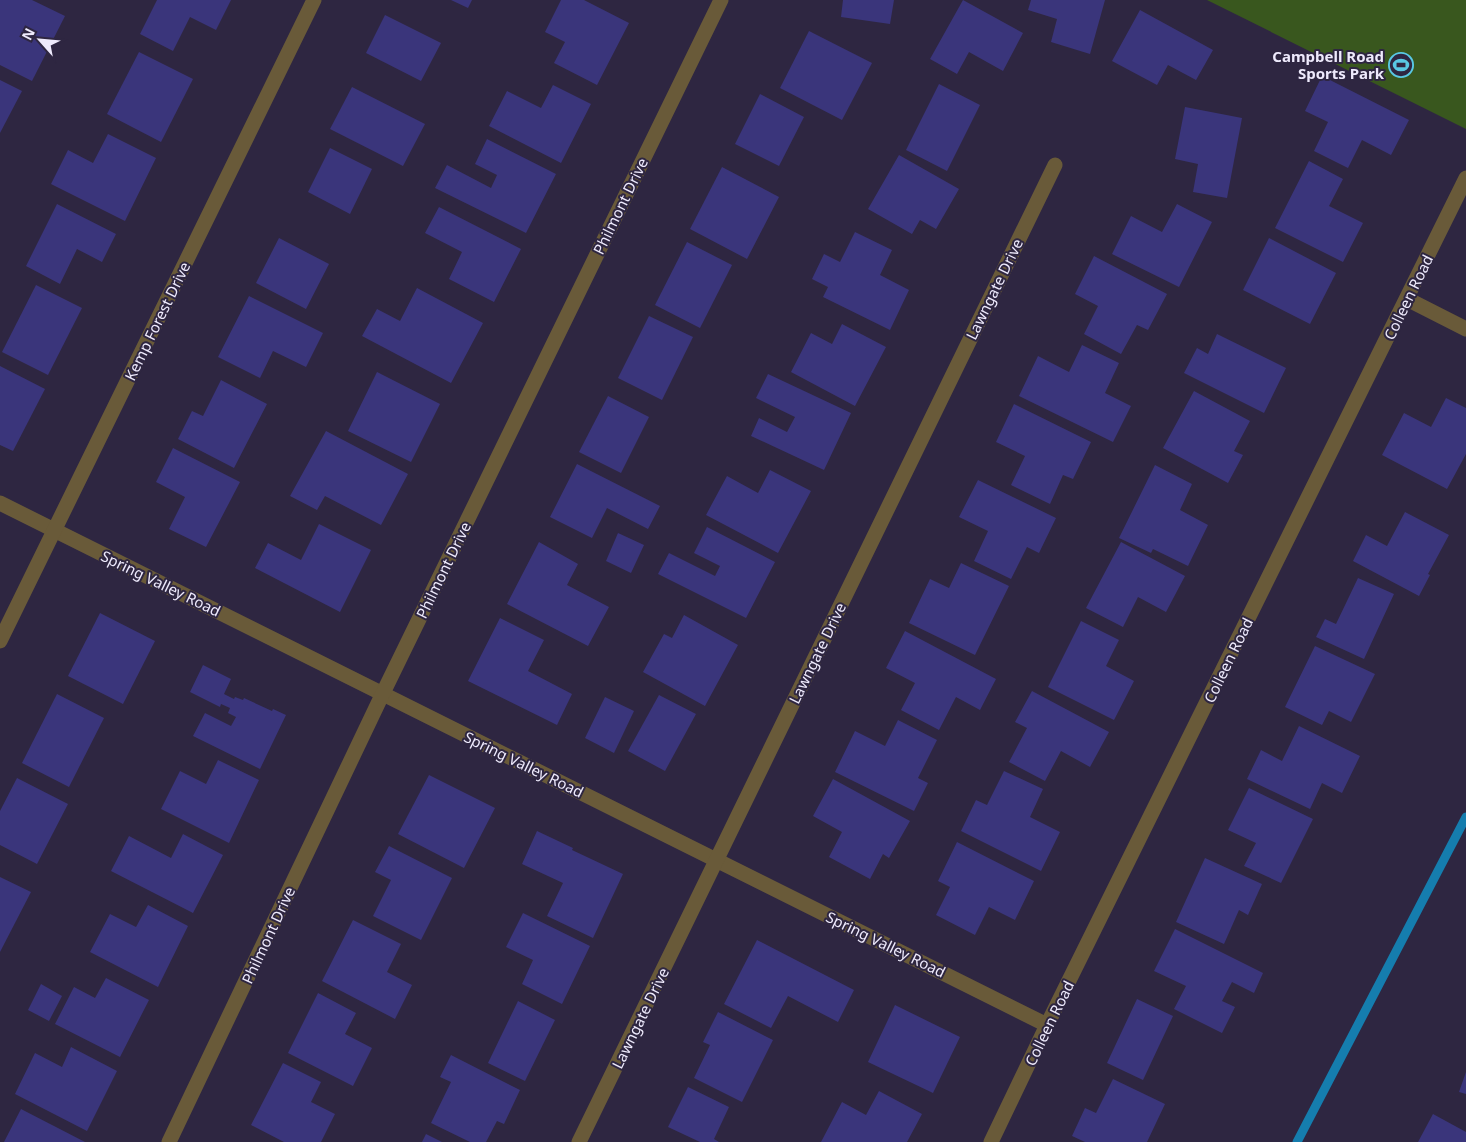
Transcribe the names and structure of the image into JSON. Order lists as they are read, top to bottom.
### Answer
{
  "streets": {
    "street": [
      "Philmont Drive",
      "Lawngate Drive",
      "Colleen Road",
      "Kemp Forest Drive",
      "Spring Valley Road"
    ]
  },
  "crossings": [
    ["Philmont Drive", "Spring Valley Road"],
    ["Lawngate Drive", "Spring Valley Road"],
    ["Colleen Road", "Spring Valley Road"],
    ["Kemp Forest Drive", "Spring Valley Road"]
  ],
  "places": {
    "sports": ["Campbell Road Sports Park"]
  },
  "north": "top left"
}
